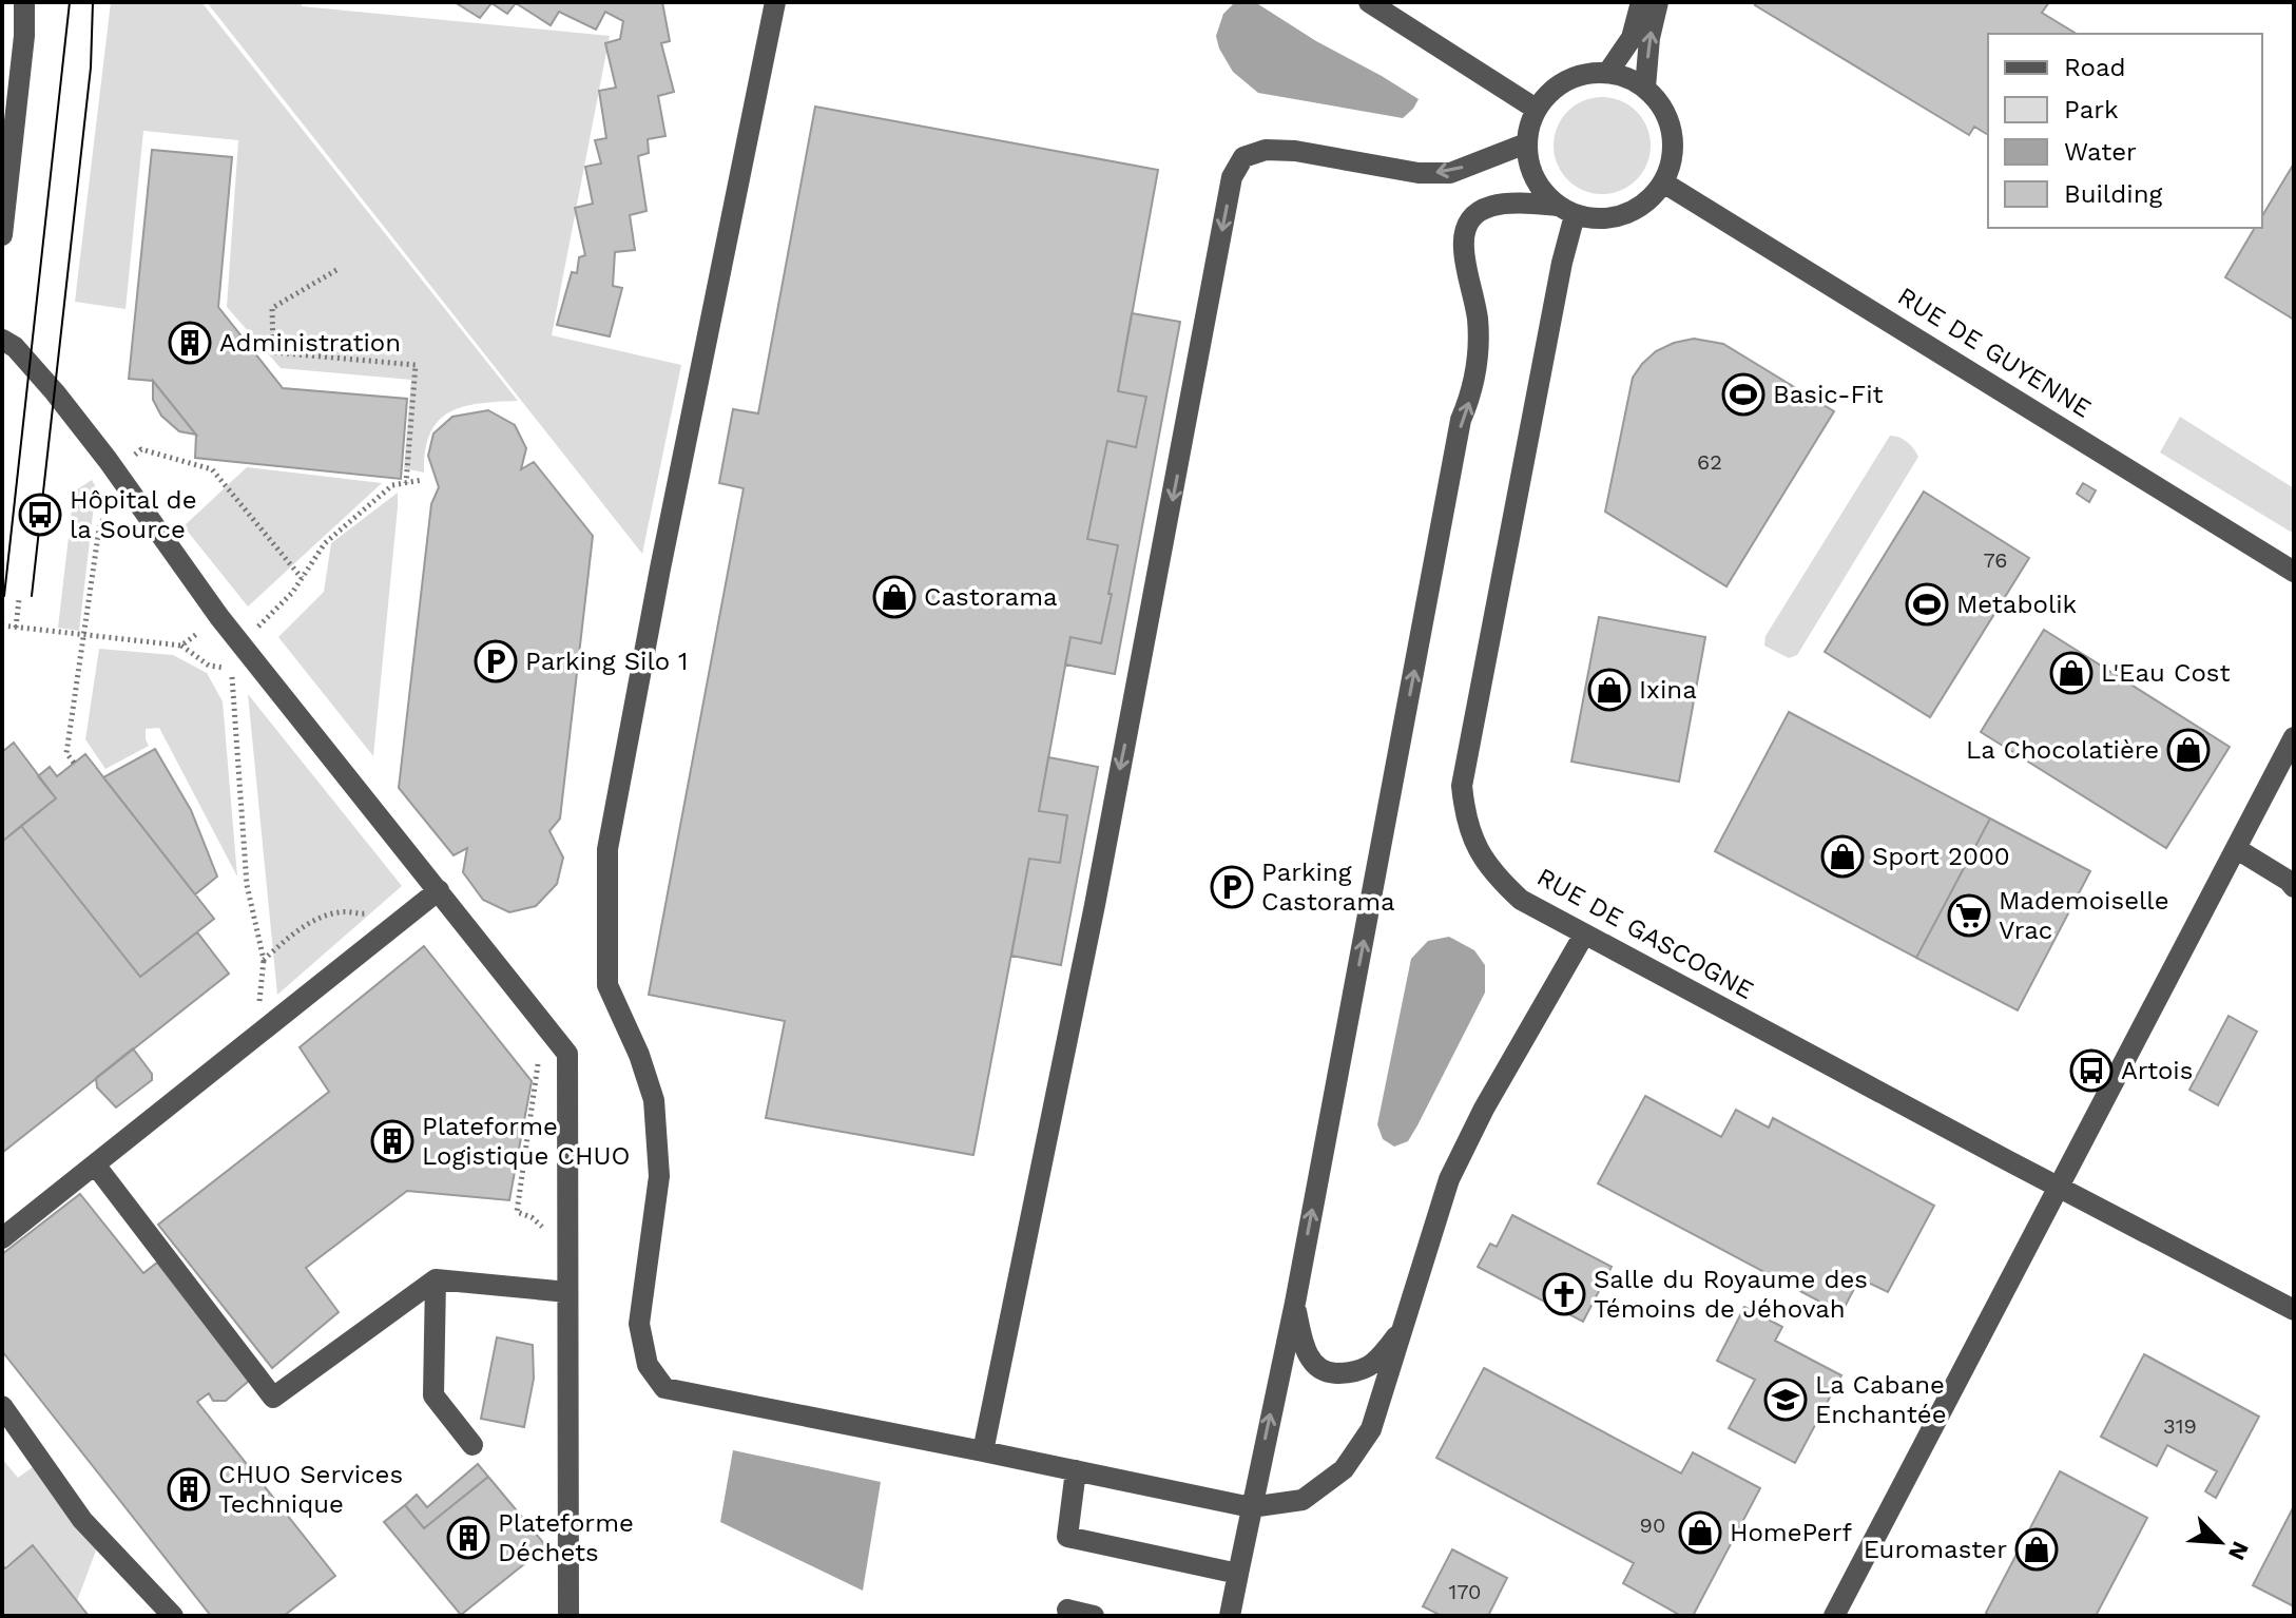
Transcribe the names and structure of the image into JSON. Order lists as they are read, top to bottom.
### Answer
{
  "streets": {
    "street": ["RUE DE GUYENNE", "RUE DE GASCOGNE"]
  },
  "crossings": [
    ["RUE DE GUYENNE", "RUE DE GASCOGNE"]
  ],
  "places": {
    "building": [
      "Administration",
      "Plateforme Logistique CHUO",
      "CHUO Services Technique",
      "Plateforme Déchets"
    ],
    "sports": ["Basic-Fit", "Metabolik"],
    "bus stop": ["Hôpital de la Source", "Artois"],
    "shop": [
      "Castorama",
      "L'Eau Cost",
      "Ixina",
      "La Chocolatière",
      "Sport 2000",
      "HomePerf",
      "Euromaster"
    ],
    "parking": ["Parking Silo 1", "Parking Castorama"],
    "supermarket": ["Mademoiselle Vrac"],
    "church": ["Salle du Royaume des Témoins de Jéhovah"],
    "school or university": ["La Cabane Enchantée"]
  },
  "house_numbers": [
    "62",
    "76",
    "319",
    "90",
    "170"
  ],
  "legend": [
    "Road",
    "Park",
    "Water",
    "Building"
  ],
  "north": "bottom right"
}
